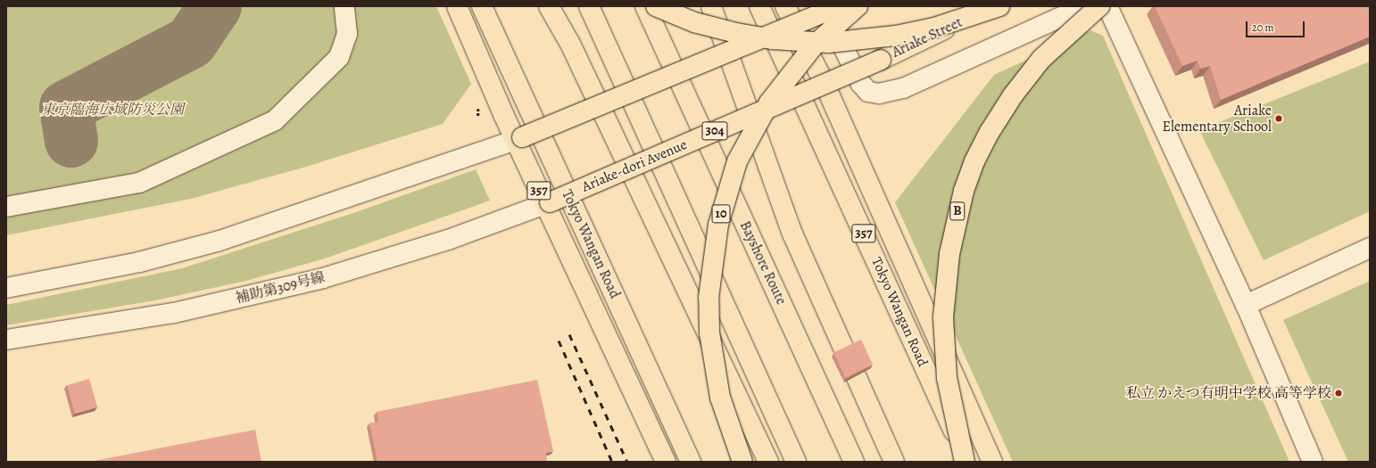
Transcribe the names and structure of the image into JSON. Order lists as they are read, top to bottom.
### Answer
{
  "streets": {
    "main road": [
      "Ariake Street",
      "304",
      "Ariake-dori Avenue",
      "357",
      "B",
      "10",
      "Tokyo Wangan Road",
      "Bayshore Route"
    ],
    "street": ["補助第309号線"]
  },
  "crossings": [
    ["Ariake Street", "Ariake-dori Avenue"],
    ["Ariake-dori Avenue", "357"],
    ["Ariake-dori Avenue", "補助第309号線"],
    ["357", "補助第309号線"]
  ],
  "parks": ["東京臨海広域防災公園"],
  "places": ["Ariake Elementary School", "私立 かえつ有明中学校 高等学校"],
  "scale_bar": "20 m"
}
